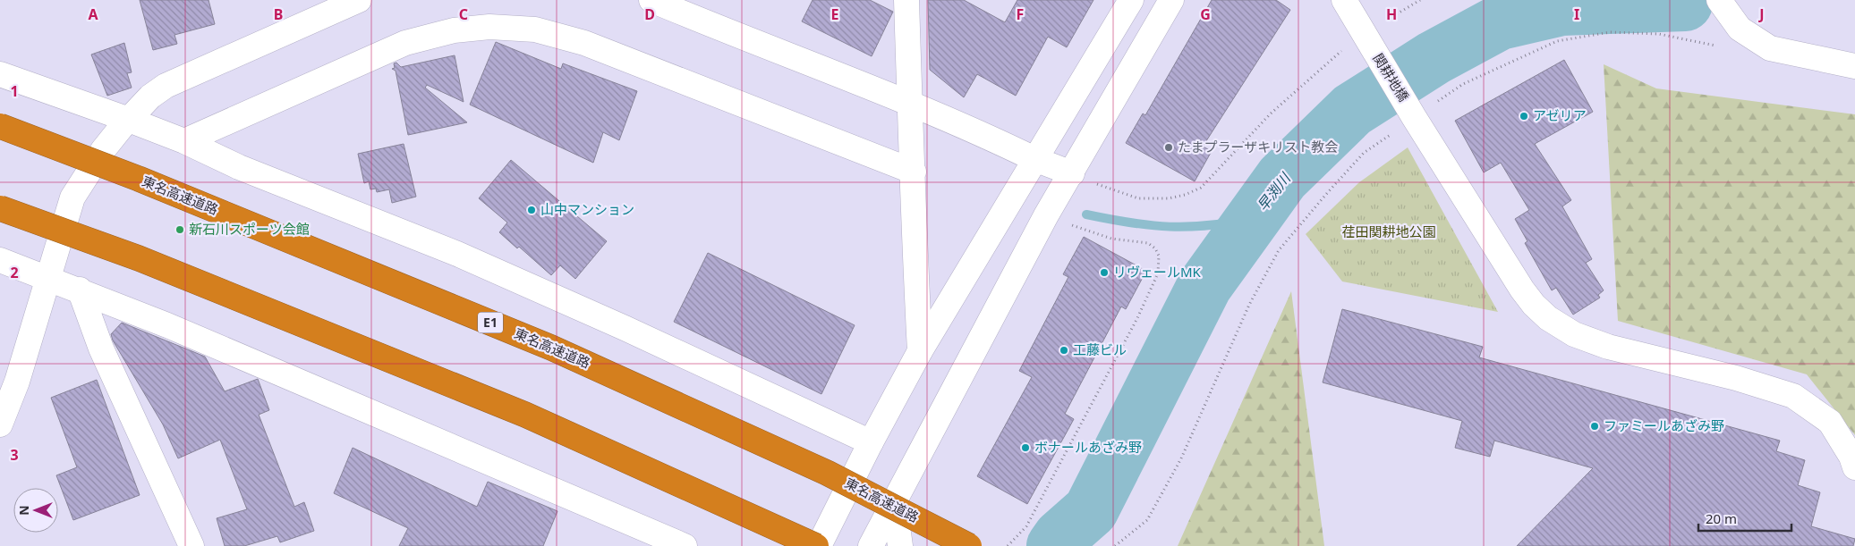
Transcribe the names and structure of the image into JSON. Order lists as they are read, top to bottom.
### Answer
{
  "streets": {
    "highway": ["東名高速道路", "E1"],
    "street": ["関耕地橋"]
  },
  "water": ["早渕川"],
  "parks": ["荏田関耕地公園"],
  "places": [
    "アゼリア",
    "たまプラーザキリスト教会",
    "山中マンション",
    "新石川スポーツ会館",
    "リヴェールMK",
    "工藤ビル",
    "ファミールあざみ野",
    "ボナールあざみ野"
  ],
  "scale_bar": "20 m",
  "north": "left",
  "grid": {
    "columns": [
      "A",
      "B",
      "C",
      "D",
      "E",
      "F",
      "G",
      "H",
      "I",
      "J"
    ],
    "rows": ["1", "2", "3"]
  }
}
